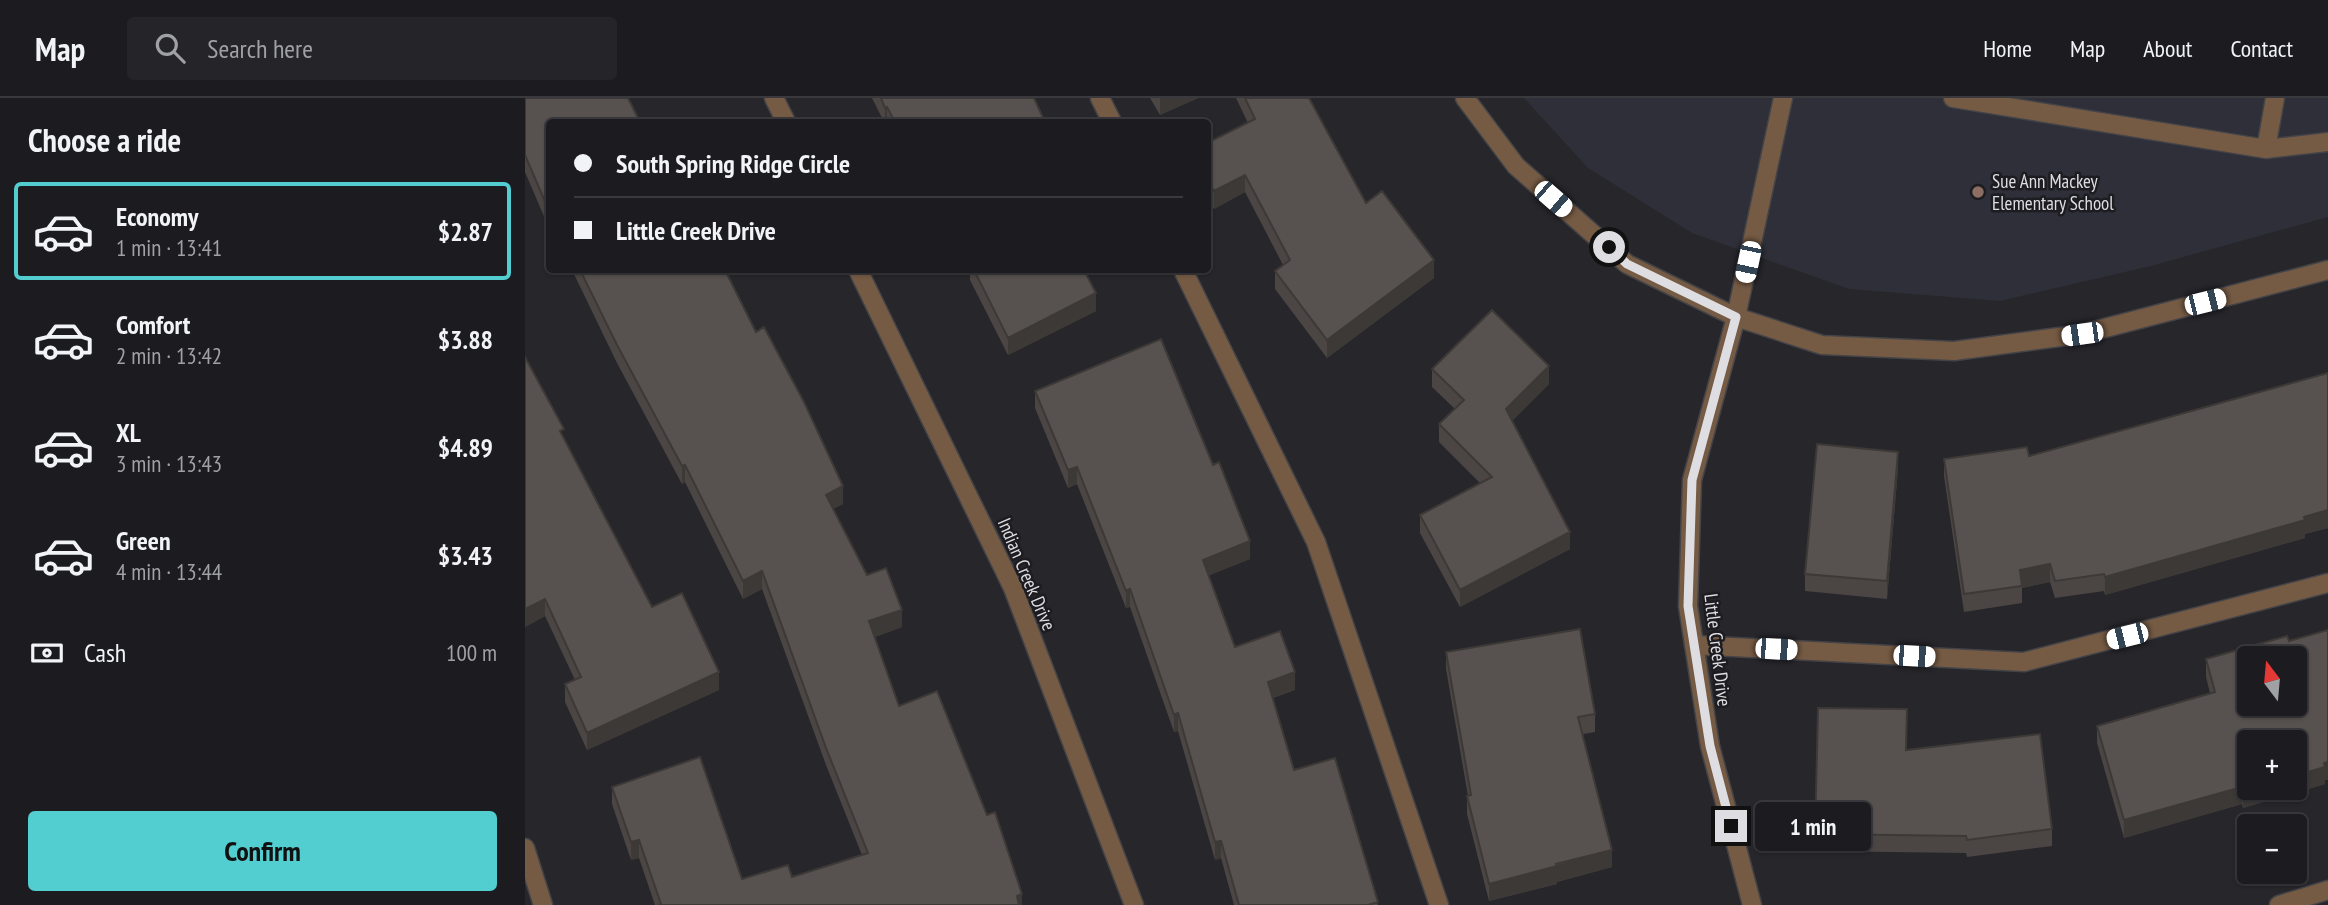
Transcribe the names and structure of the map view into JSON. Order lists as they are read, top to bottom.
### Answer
{
  "streets": {
    "street": ["Indian Creek Drive", "Little Creek Drive"]
  },
  "places": ["Sue Ann Mackey Elementary School"],
  "north": "top",
  "page": {
    "header": "Map",
    "search": "Search here",
    "nav": [
      "Home",
      "Map",
      "About",
      "Contact"
    ],
    "heading": "Choose a ride",
    "banner": ["South Spring Ridge Circle", "Little Creek Drive"],
    "list": [
      {
        "name": "Economy",
        "note": "1 min · 13:41",
        "value": "$2.87"
      },
      {
        "name": "Comfort",
        "note": "2 min · 13:42",
        "value": "$3.88"
      },
      {
        "name": "XL",
        "note": "3 min · 13:43",
        "value": "$4.89"
      },
      {
        "name": "Green",
        "note": "4 min · 13:44",
        "value": "$3.43"
      }
    ],
    "pay": ["Cash", "100 m"],
    "map_buttons": ["+", "−"],
    "buttons": "Confirm",
    "bubble": "1 min"
  }
}
